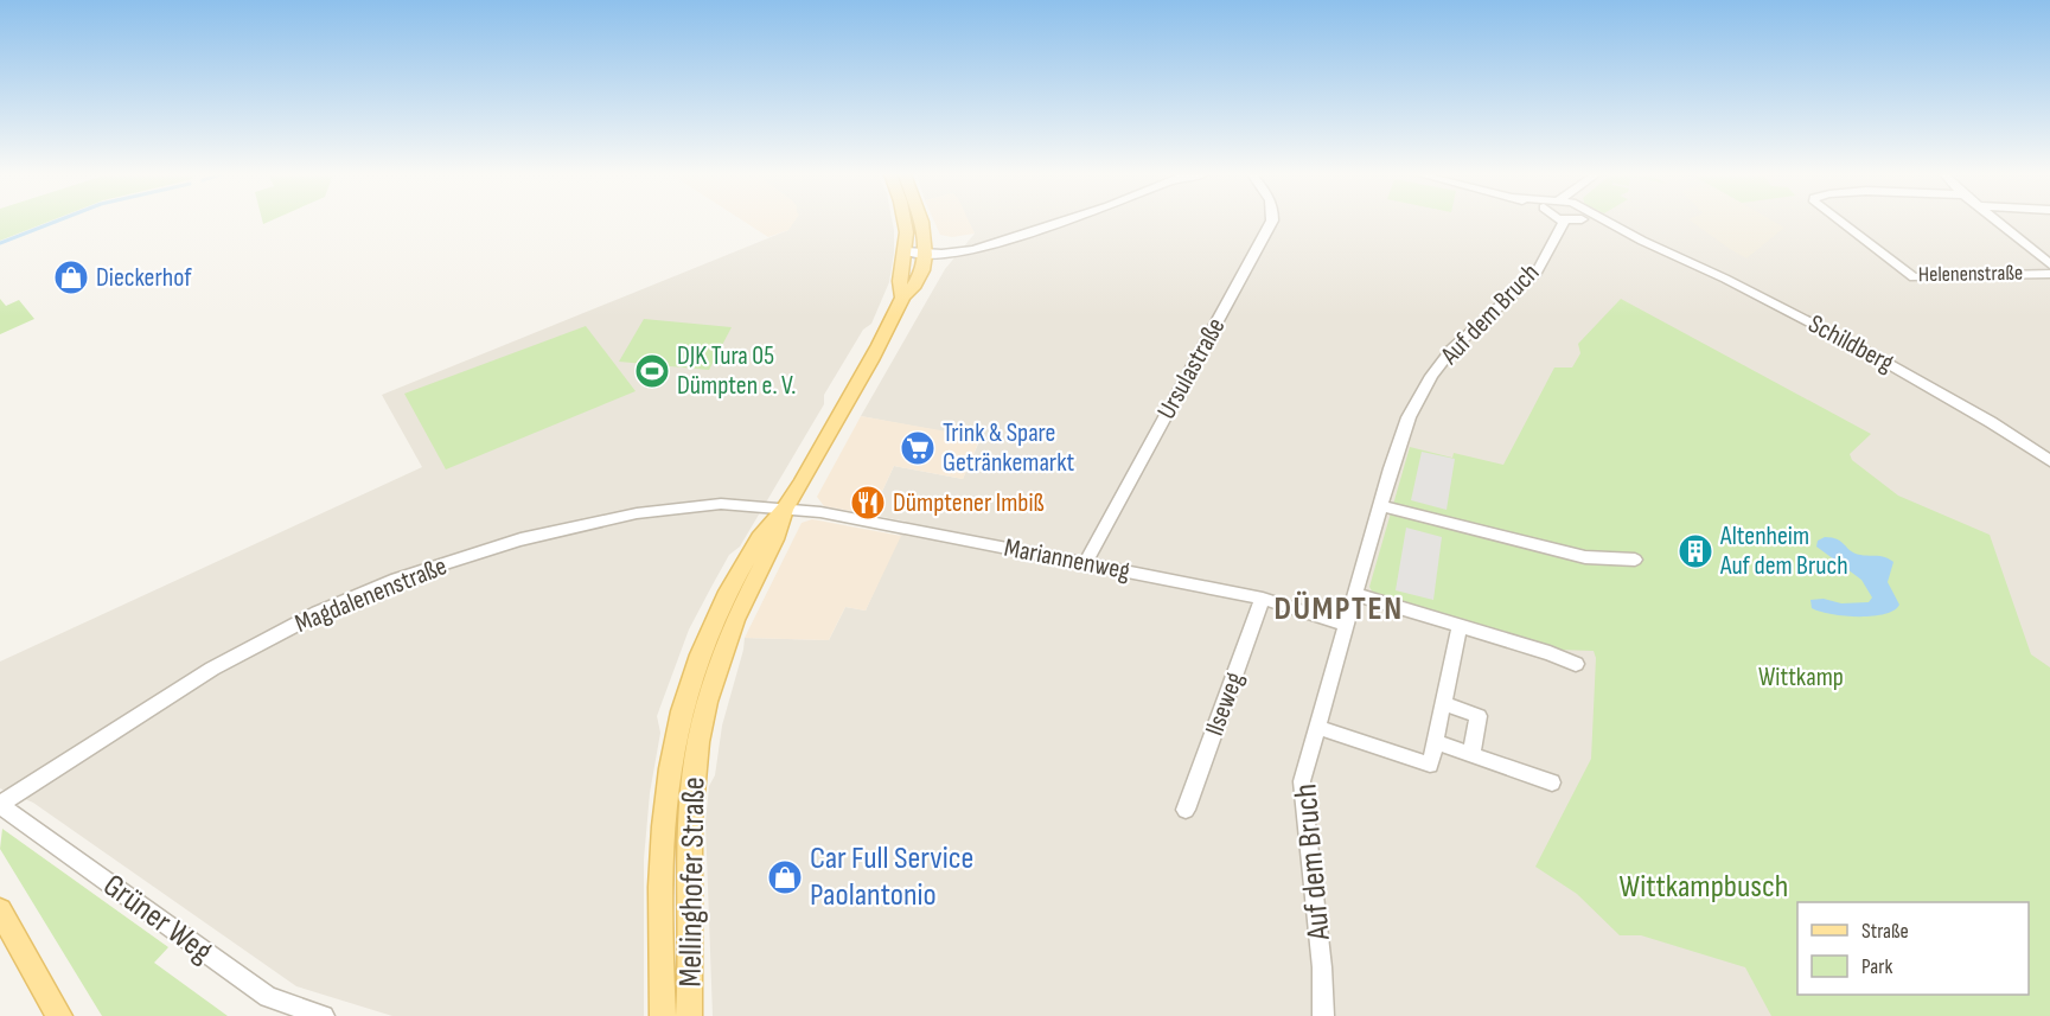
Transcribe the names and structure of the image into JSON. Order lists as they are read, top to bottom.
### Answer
{
  "streets": {
    "main road": ["Mellinghofer Straße"],
    "street": [
      "Helenenstraße",
      "Auf dem Bruch",
      "Schildberg",
      "Ursulastraße",
      "Mariannenweg",
      "Magdalenenstraße",
      "Ilseweg",
      "Grüner Weg"
    ]
  },
  "crossings": [
    ["Auf dem Bruch", "Mariannenweg"],
    ["Ursulastraße", "Mariannenweg"],
    ["Mariannenweg", "Magdalenenstraße"],
    ["Mariannenweg", "Ilseweg"],
    ["Mariannenweg", "Mellinghofer Straße"],
    ["Magdalenenstraße", "Mellinghofer Straße"],
    ["Magdalenenstraße", "Grüner Weg"]
  ],
  "districts": ["DÜMPTEN"],
  "parks": ["Wittkamp", "Wittkampbusch"],
  "places": {
    "shop": ["Dieckerhof", "Car Full Service Paolantonio"],
    "sports": ["DJK Tura 05 Dümpten e. V."],
    "supermarket": ["Trink & Spare Getränkemarkt"],
    "restaurant": ["Dümptener Imbiß"],
    "building": ["Altenheim Auf dem Bruch"]
  },
  "legend": ["Straße", "Park"]
}
